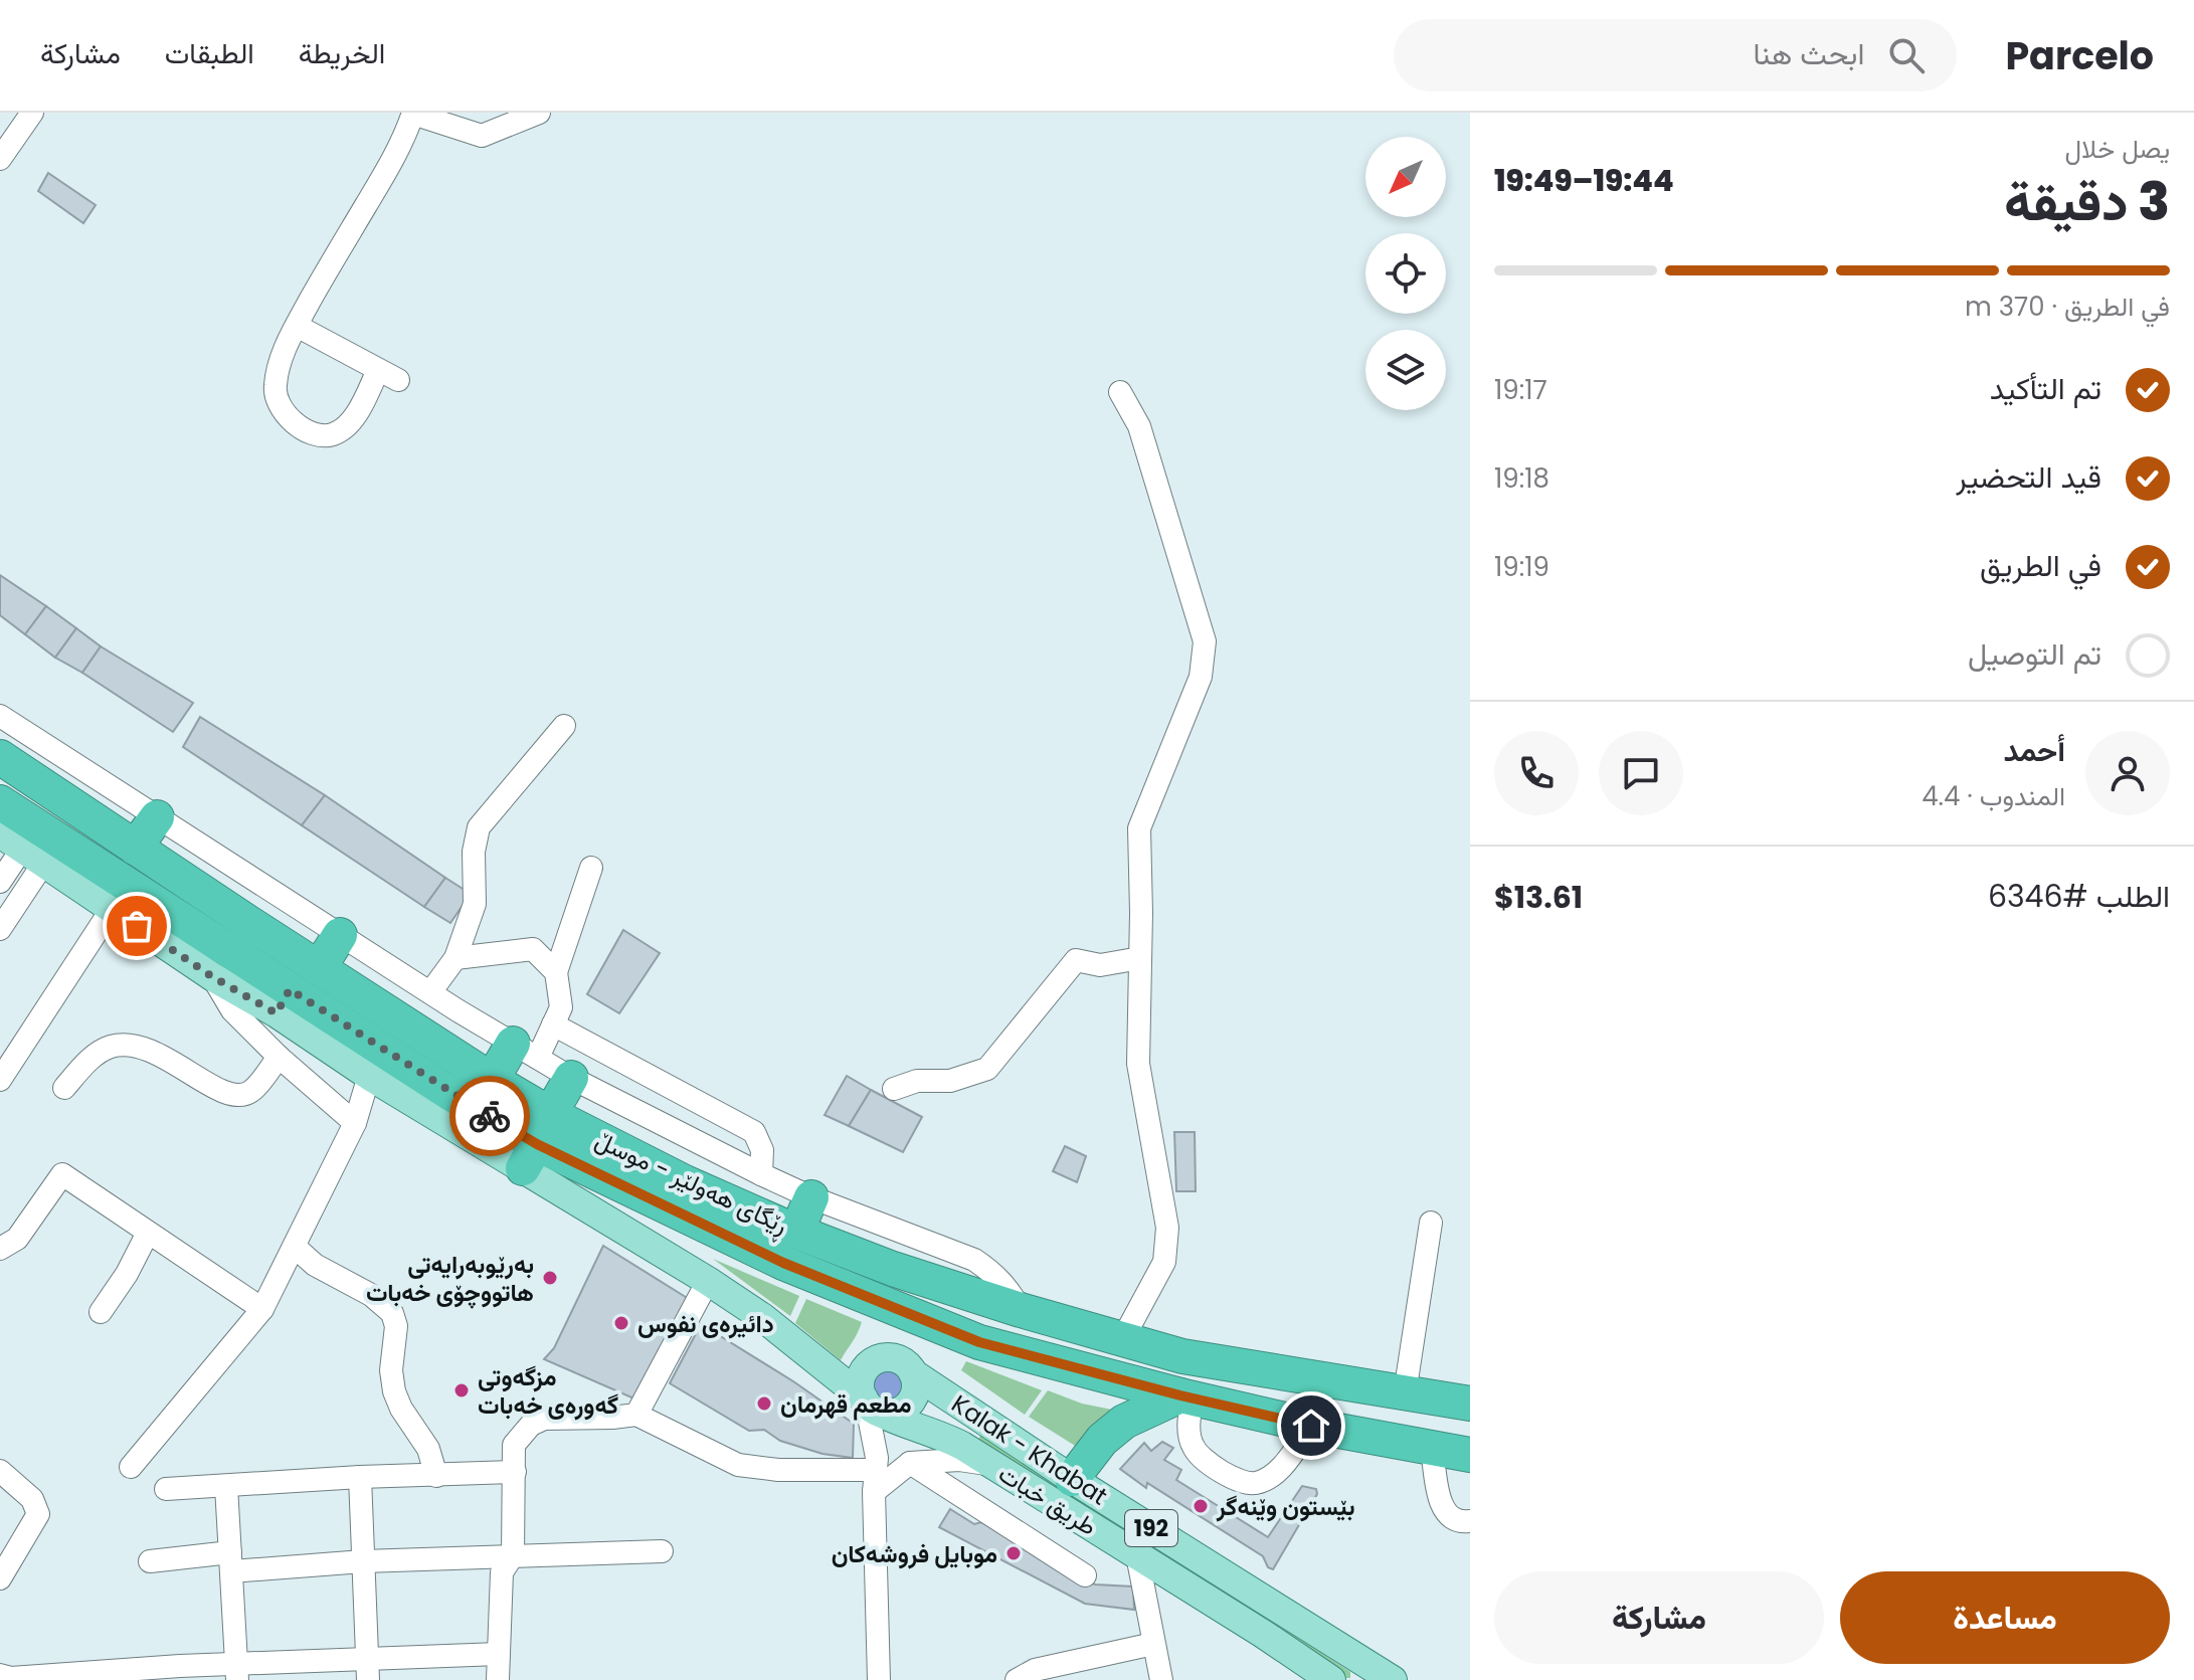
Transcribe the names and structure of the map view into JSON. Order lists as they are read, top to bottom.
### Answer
{
  "streets": {
    "highway": ["ڕێگای هەولێر - موسڵ"],
    "main road": ["Kalak - Khabat", "طريق خبات", "192"]
  },
  "crossings": [
    ["ڕێگای هەولێر - موسڵ", "طريق خبات"],
    ["Kalak - Khabat", "طريق خبات"]
  ],
  "places": [
    "به‌رێوبه‌رایه‌تی هاتووچۆی خه‌بات",
    "دائیرەی نفوس",
    "مزگەوتى گەورەى خەبات",
    "مطعم قهرمان",
    "بێستون وێنەگر",
    "موبایل فروشەکان"
  ],
  "north": "bottom left",
  "page": {
    "header": "Parcelo",
    "search": "ابحث هنا",
    "nav": ["الخريطة", "الطبقات", "مشاركة"],
    "heading": ["3 دقيقة", "يصل خلال", "19:44–19:49"],
    "panel": [
      "أحمد",
      "المندوب · 4.4",
      "الطلب #6346",
      "$13.61"
    ],
    "bar": "في الطريق · 370 m",
    "list": [
      ["تم التأكيد", "19:17"],
      ["قيد التحضير", "19:18"],
      ["في الطريق", "19:19"],
      "تم التوصيل"
    ],
    "buttons": ["مساعدة", "مشاركة"]
  }
}
